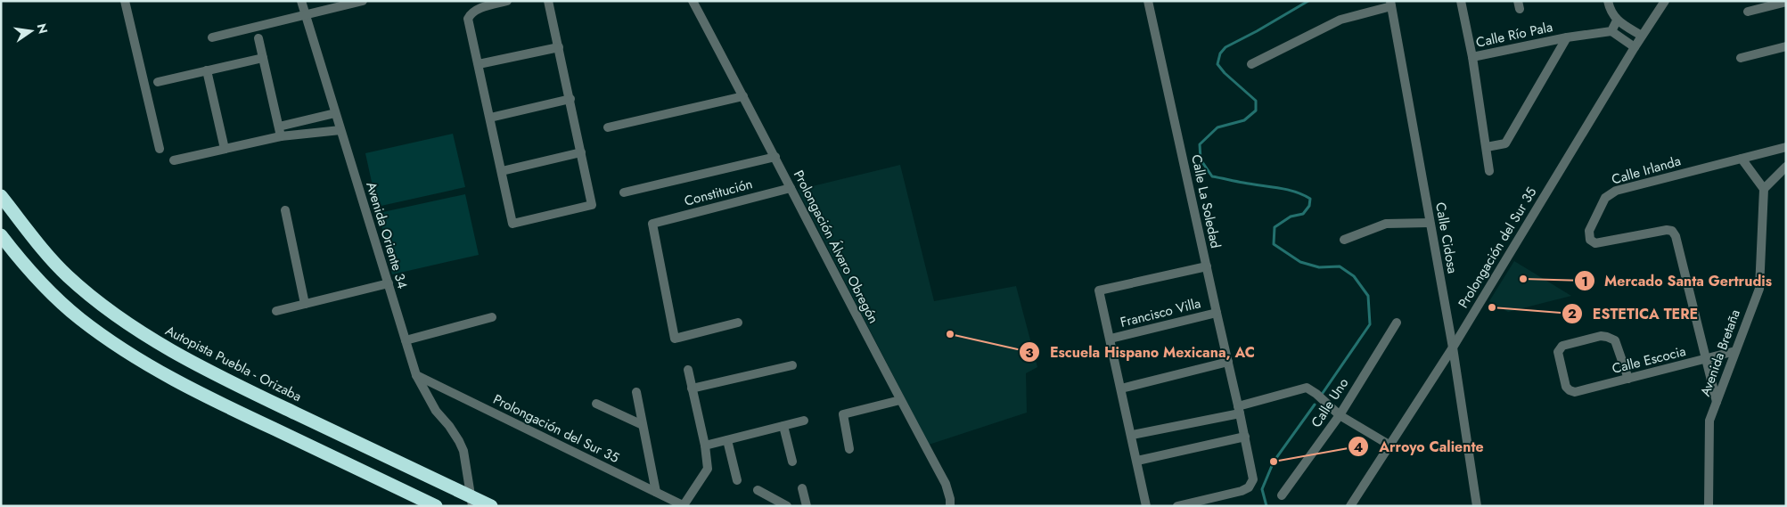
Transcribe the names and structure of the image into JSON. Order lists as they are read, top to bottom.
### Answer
{
  "streets": {
    "highway": ["Autopista Puebla - Orizaba"],
    "street": [
      "Calle Río Pala",
      "Calle Irlanda",
      "Constitución",
      "Calle La Soledad",
      "Avenida Oriente 34",
      "Calle Cidosa",
      "Prolongación Álvaro Obregón",
      "Prolongación del Sur 35",
      "Francisco Villa",
      "Avenida Bretaña",
      "Calle Escocia",
      "Calle Uno"
    ]
  },
  "crossings": [
    ["Calle Irlanda", "Avenida Bretaña"],
    ["Calle Irlanda", "Calle Escocia"],
    ["Constitución", "Prolongación Álvaro Obregón"],
    ["Calle La Soledad", "Francisco Villa"],
    ["Avenida Oriente 34", "Prolongación del Sur 35"],
    ["Calle Cidosa", "Prolongación del Sur 35"],
    ["Avenida Bretaña", "Calle Escocia"]
  ],
  "places": [
    "Mercado Santa Gertrudis",
    "ESTETICA TERE",
    "Escuela Hispano Mexicana, AC",
    "Arroyo Caliente"
  ],
  "north": "right"
}
